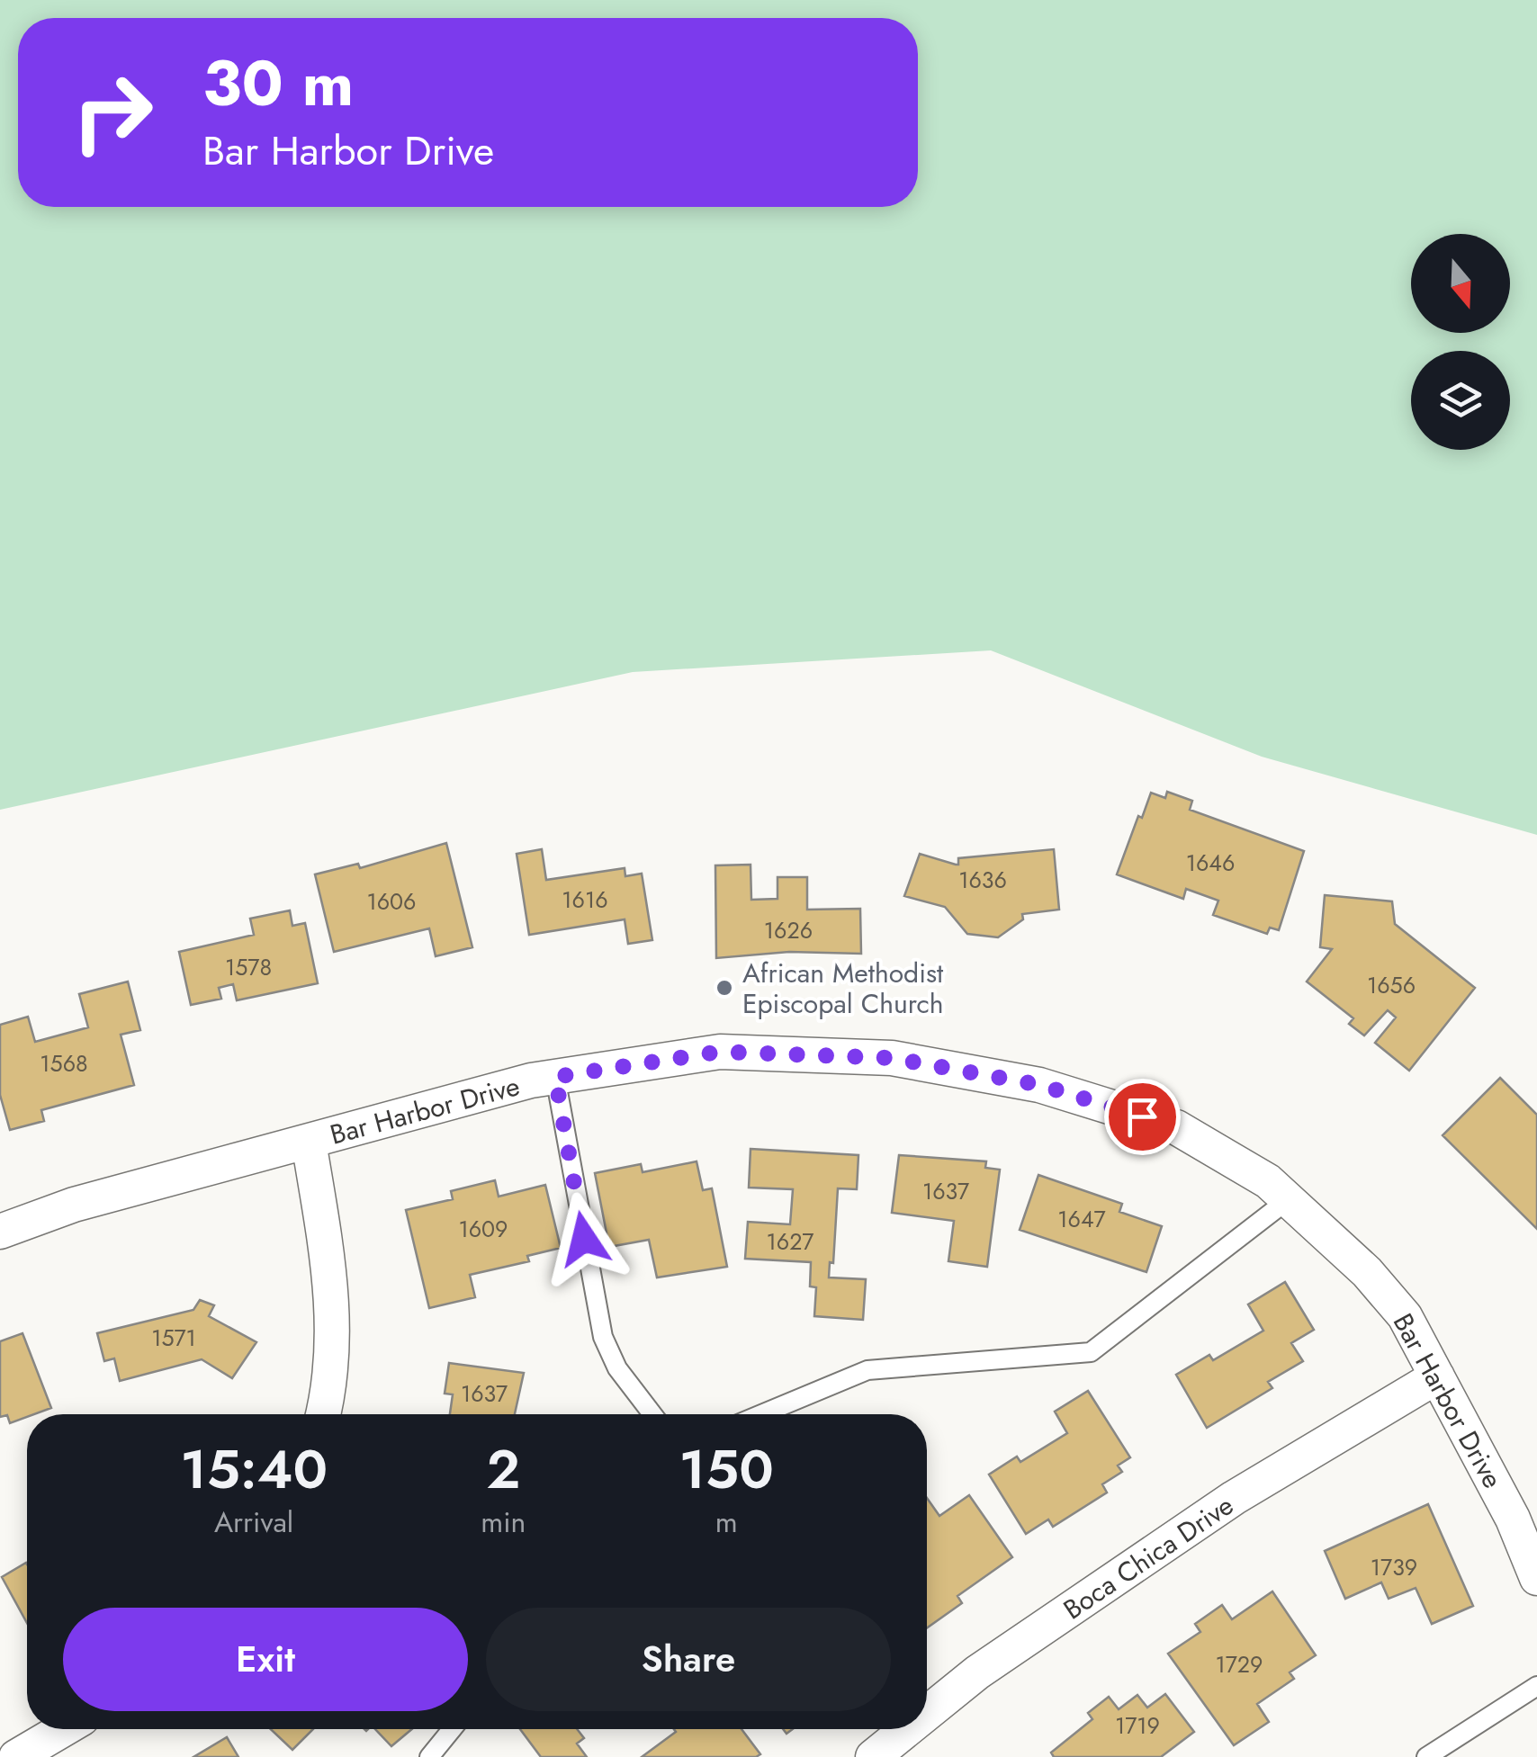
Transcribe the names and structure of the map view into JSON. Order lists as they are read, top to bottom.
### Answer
{
  "streets": {
    "street": ["Bar Harbor Drive", "Boca Chica Drive"]
  },
  "crossings": [
    ["Bar Harbor Drive", "Boca Chica Drive"]
  ],
  "places": ["African Methodist Episcopal Church"],
  "house_numbers": [
    "1646",
    "1636",
    "1616",
    "1606",
    "1626",
    "1578",
    "1656",
    "1568",
    "1637",
    "1647",
    "1609",
    "1627",
    "1571",
    "1637",
    "1739",
    "1729",
    "1719"
  ],
  "north": "bottom",
  "page": {
    "turn": ["30 m", "Bar Harbor Drive"],
    "eta": [
      "15:40",
      "Arrival",
      "2",
      "min",
      "150",
      "m"
    ],
    "buttons": ["Exit", "Share"]
  }
}
